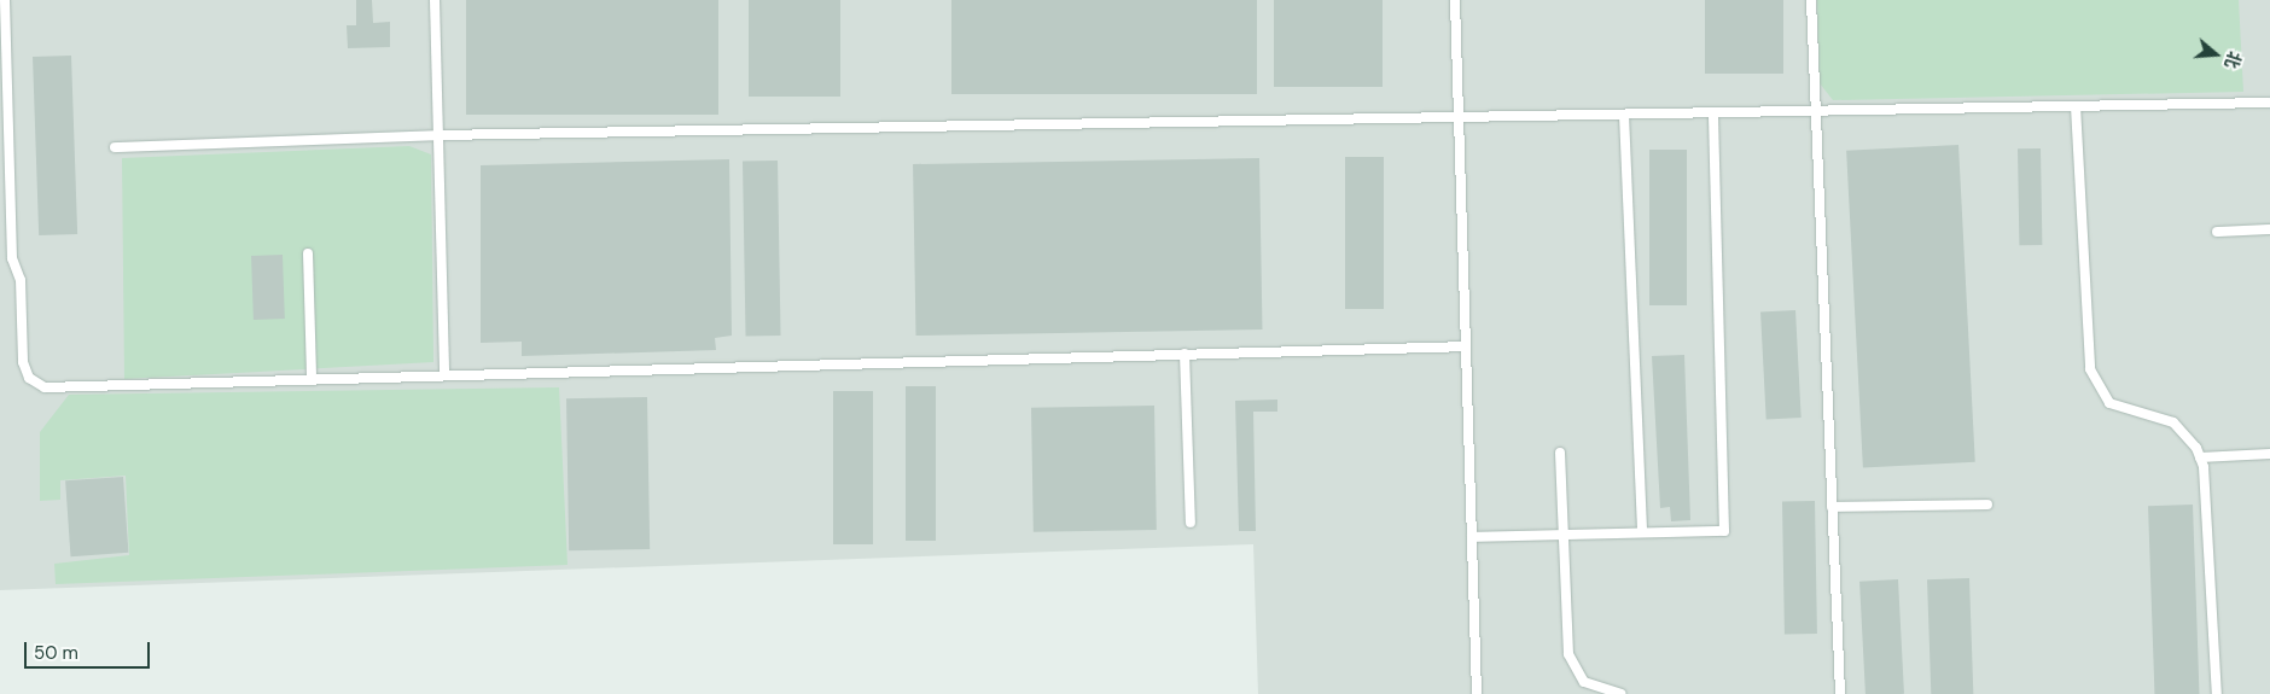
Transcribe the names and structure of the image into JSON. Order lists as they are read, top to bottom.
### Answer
{
  "scale_bar": "50 m",
  "north": "right"
}
